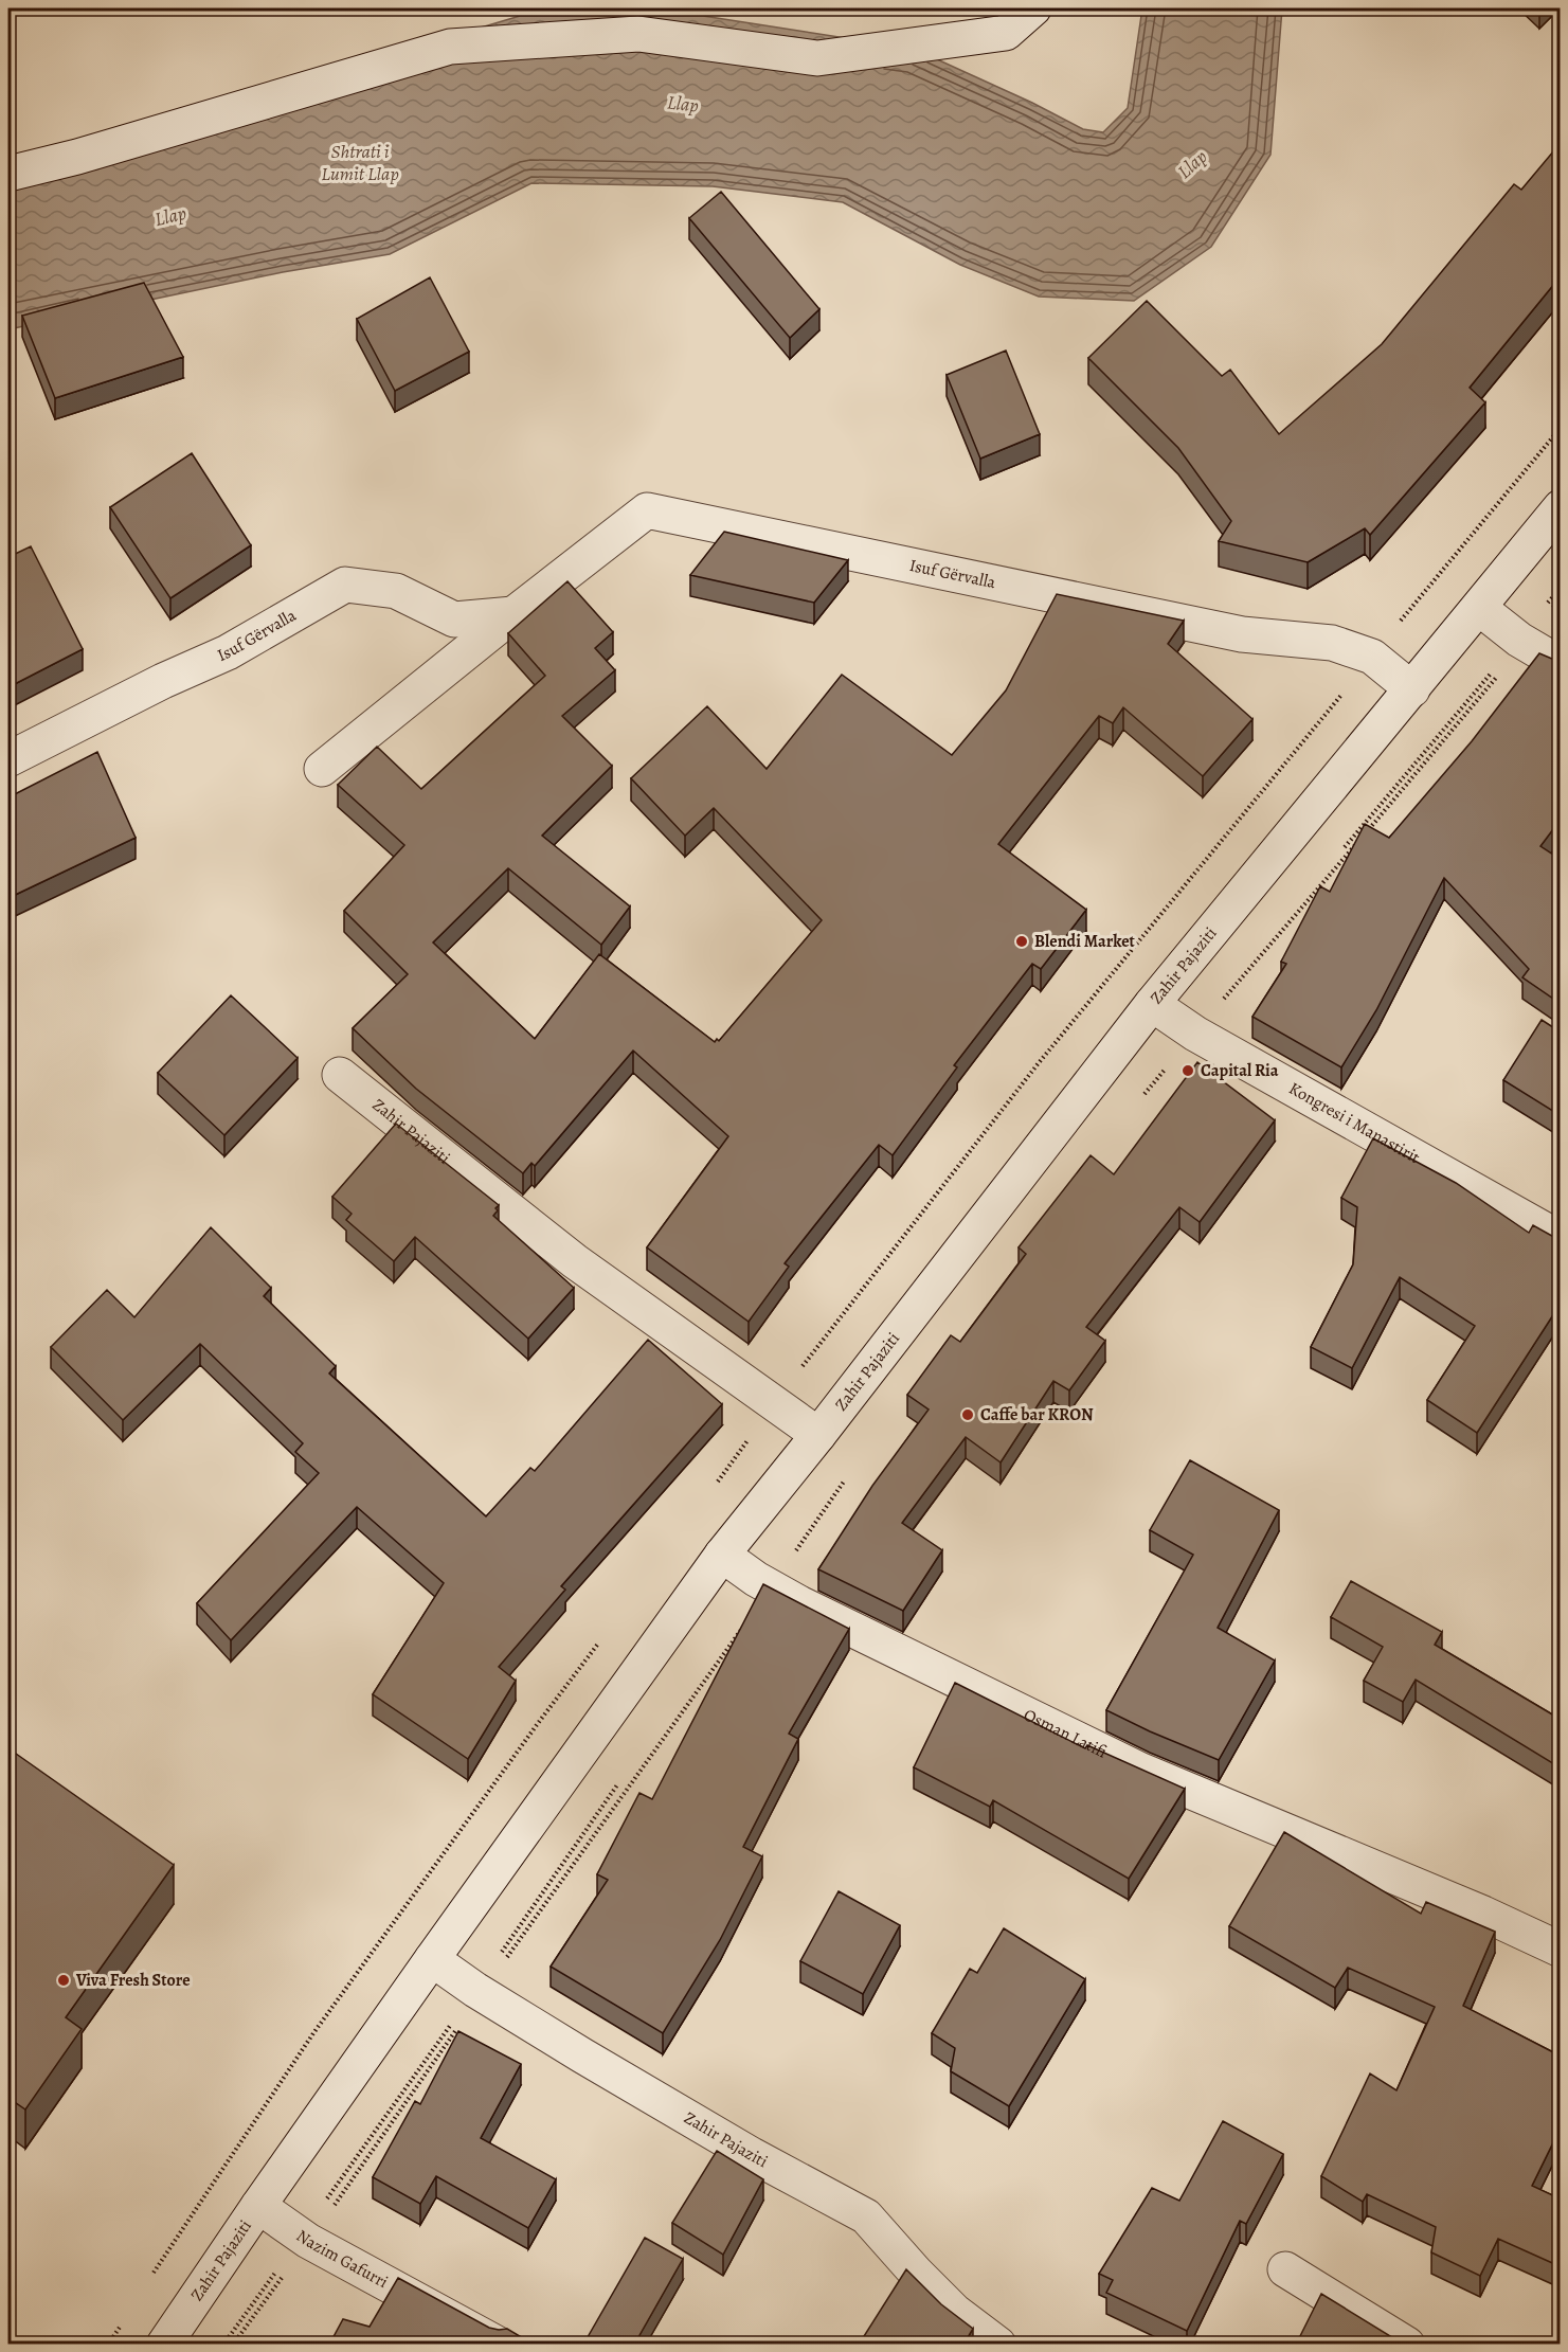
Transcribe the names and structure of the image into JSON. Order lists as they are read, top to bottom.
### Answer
{
  "streets": {
    "street": [
      "Isuf Gërvalla",
      "Zahir Pajaziti",
      "Kongresi i Manastirit",
      "Osman Latifi",
      "Nazim Gafurri"
    ]
  },
  "crossings": [
    ["Isuf Gërvalla", "Zahir Pajaziti"],
    ["Zahir Pajaziti", "Kongresi i Manastirit"],
    ["Zahir Pajaziti", "Osman Latifi"],
    ["Zahir Pajaziti", "Nazim Gafurri"]
  ],
  "water": ["Llap", "Shtrati i Lumit Llap"],
  "places": [
    "Blendi Market",
    "Capital Ria",
    "Caffe bar KRON",
    "Viva Fresh Store"
  ]
}
